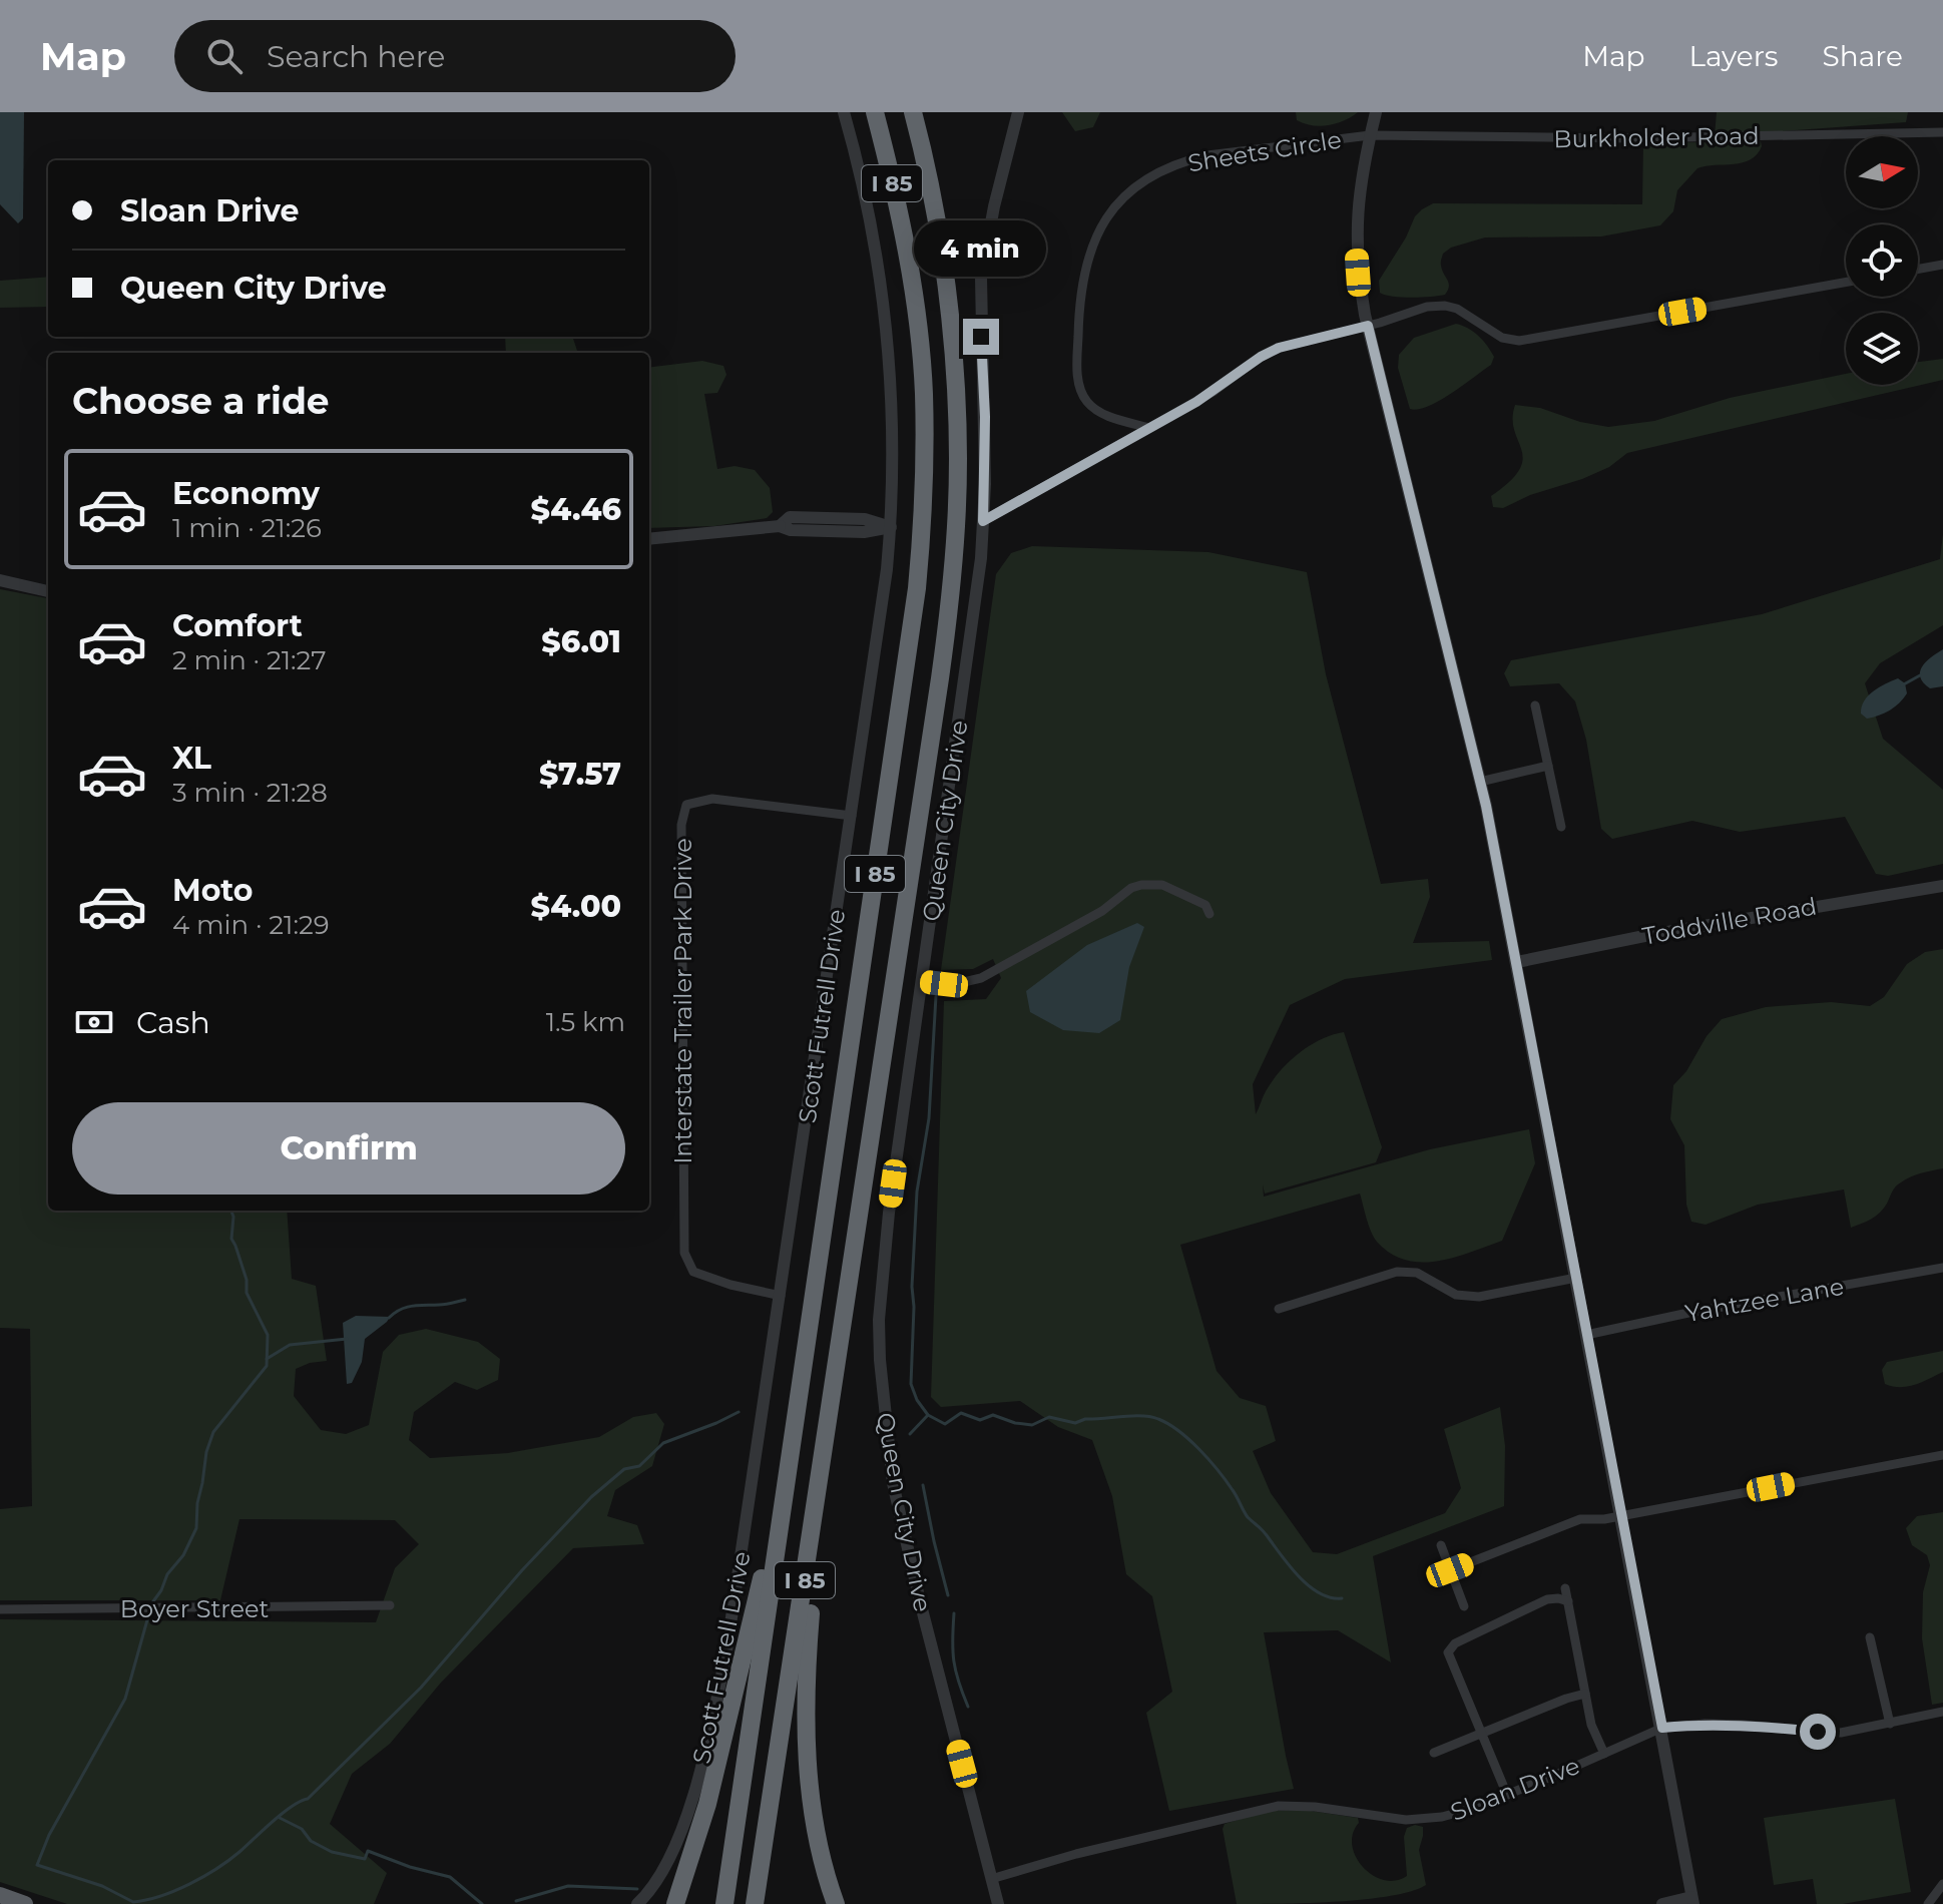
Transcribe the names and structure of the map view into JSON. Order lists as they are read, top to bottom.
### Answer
{
  "streets": {
    "highway": ["I 85"],
    "street": [
      "Burkholder Road",
      "Sheets Circle",
      "Queen City Drive",
      "Toddville Road",
      "Interstate Trailer Park Drive",
      "Scott Futrell Drive",
      "Yahtzee Lane",
      "Boyer Street",
      "Sloan Drive"
    ]
  },
  "crossings": [
    ["Burkholder Road", "Sheets Circle"],
    ["Queen City Drive", "Sloan Drive"],
    ["Interstate Trailer Park Drive", "Scott Futrell Drive"]
  ],
  "north": "right",
  "page": {
    "header": "Map",
    "search": "Search here",
    "nav": ["Map", "Layers", "Share"],
    "banner": ["Sloan Drive", "Queen City Drive"],
    "bubble": "4 min",
    "heading": "Choose a ride",
    "list": [
      {
        "name": "Economy",
        "note": "1 min · 21:26",
        "value": "$4.46"
      },
      {
        "name": "Comfort",
        "note": "2 min · 21:27",
        "value": "$6.01"
      },
      {
        "name": "XL",
        "note": "3 min · 21:28",
        "value": "$7.57"
      },
      {
        "name": "Moto",
        "note": "4 min · 21:29",
        "value": "$4.00"
      }
    ],
    "pay": ["Cash", "1.5 km"],
    "buttons": "Confirm"
  }
}
